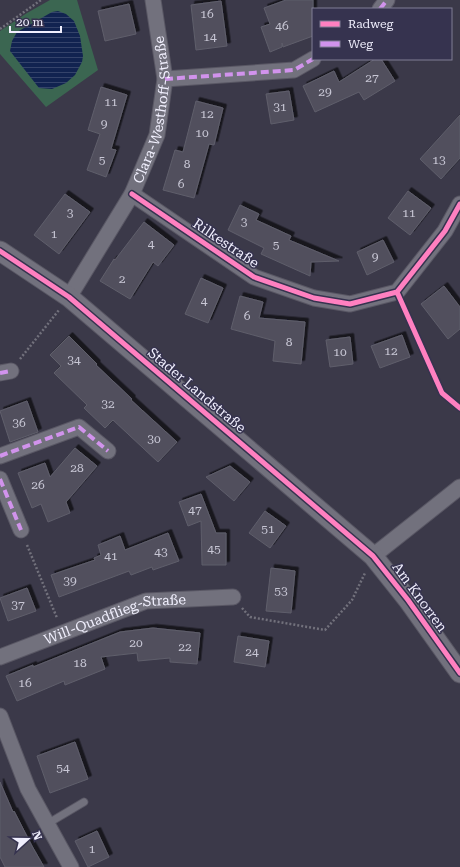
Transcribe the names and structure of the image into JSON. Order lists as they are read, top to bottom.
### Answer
{
  "streets": {
    "street": [
      "Clara-Westhoff-Straße",
      "Rilkestraße",
      "Stader Landstraße",
      "Am Knorren",
      "Will-Quadflieg-Straße"
    ]
  },
  "crossings": [
    ["Clara-Westhoff-Straße", "Rilkestraße"],
    ["Clara-Westhoff-Straße", "Stader Landstraße"],
    ["Stader Landstraße", "Am Knorren"]
  ],
  "house_numbers": [
    "16",
    "46",
    "14",
    "27",
    "29",
    "11",
    "31",
    "12",
    "9",
    "10",
    "5",
    "13",
    "8",
    "6",
    "3",
    "11",
    "3",
    "1",
    "4",
    "5",
    "9",
    "2",
    "4",
    "6",
    "8",
    "12",
    "10",
    "34",
    "32",
    "36",
    "30",
    "28",
    "26",
    "47",
    "51",
    "45",
    "43",
    "41",
    "39",
    "53",
    "37",
    "20",
    "22",
    "24",
    "18",
    "16",
    "54",
    "1"
  ],
  "legend": ["Radweg", "Weg"],
  "scale_bar": "20 m",
  "north": "right"
}
